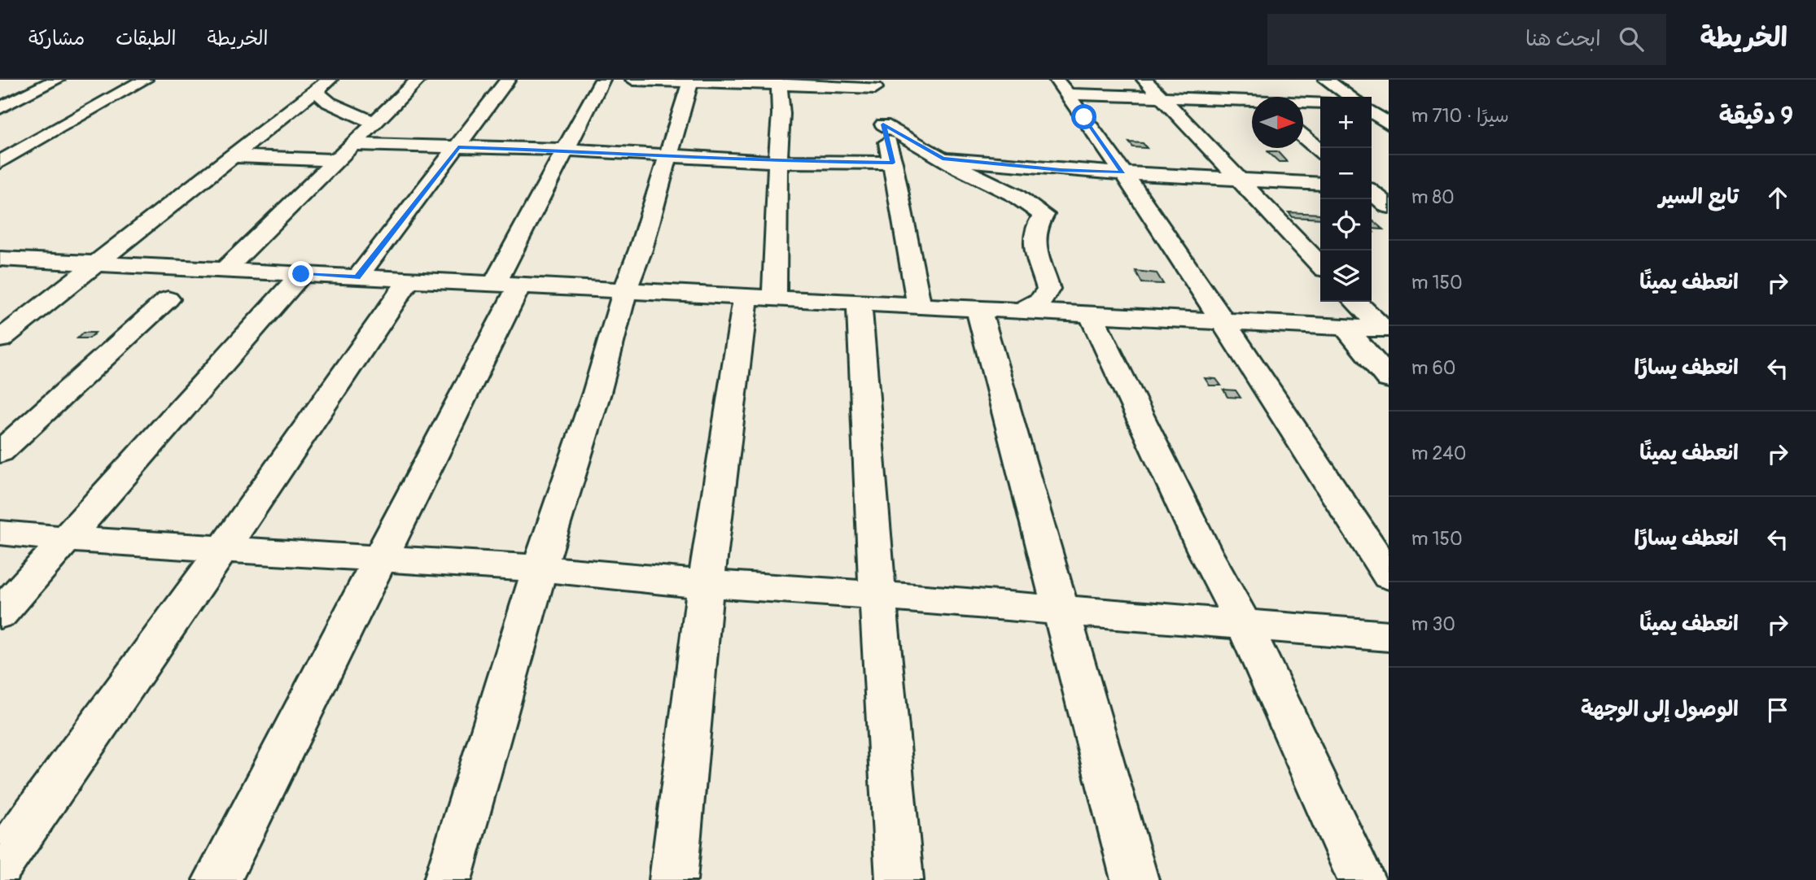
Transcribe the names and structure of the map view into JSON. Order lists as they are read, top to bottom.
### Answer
{
  "north": "right",
  "page": {
    "header": "الخريطة",
    "search": "ابحث هنا",
    "nav": ["الخريطة", "الطبقات", "مشاركة"],
    "heading": ["9 دقيقة", "سيرًا · 710 m"],
    "map_buttons": ["+", "−"],
    "list": [
      ["تابع السير", "80 m"],
      ["انعطف يمينًا", "150 m"],
      ["انعطف يسارًا", "60 m"],
      ["انعطف يمينًا", "240 m"],
      ["انعطف يسارًا", "150 m"],
      ["انعطف يمينًا", "30 m"],
      "الوصول إلى الوجهة"
    ]
  }
}
